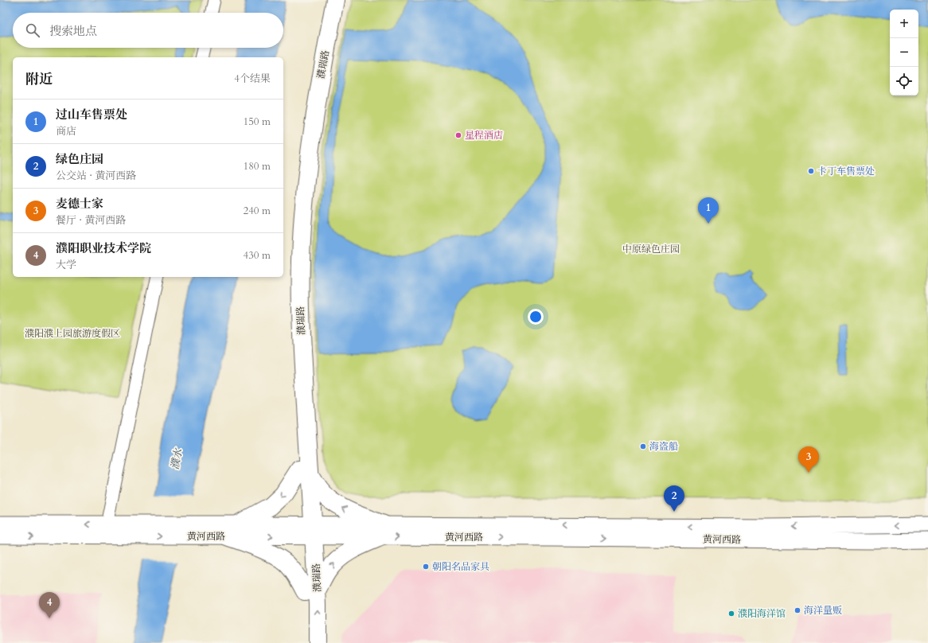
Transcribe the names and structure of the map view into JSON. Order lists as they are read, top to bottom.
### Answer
{
  "streets": {
    "highway": ["濮瑞路"],
    "main road": ["黄河西路"]
  },
  "crossings": [
    ["濮瑞路", "黄河西路"]
  ],
  "water": ["濮水"],
  "parks": ["中原绿色庄园", "濮阳濮上园旅游度假区"],
  "places": [
    "星程酒店",
    "卡丁车售票处",
    "海盗船",
    "朝阳名品家具",
    "海洋量贩",
    "濮阳海洋馆"
  ],
  "page": {
    "map_buttons": ["+", "−"],
    "search": "搜索地点",
    "heading": ["附近", "4个结果"],
    "list": [
      {
        "mark": "1",
        "name": "过山车售票处",
        "note": "商店",
        "value": "150 m"
      },
      {
        "mark": "2",
        "name": "绿色庄园",
        "note": "公交站 · 黄河西路",
        "value": "180 m"
      },
      {
        "mark": "3",
        "name": "麦德士家",
        "note": "餐厅 · 黄河西路",
        "value": "240 m"
      },
      {
        "mark": "4",
        "name": "濮阳职业技术学院",
        "note": "大学",
        "value": "430 m"
      }
    ],
    "pins": [
      "1",
      "3",
      "2",
      "4"
    ]
  }
}
